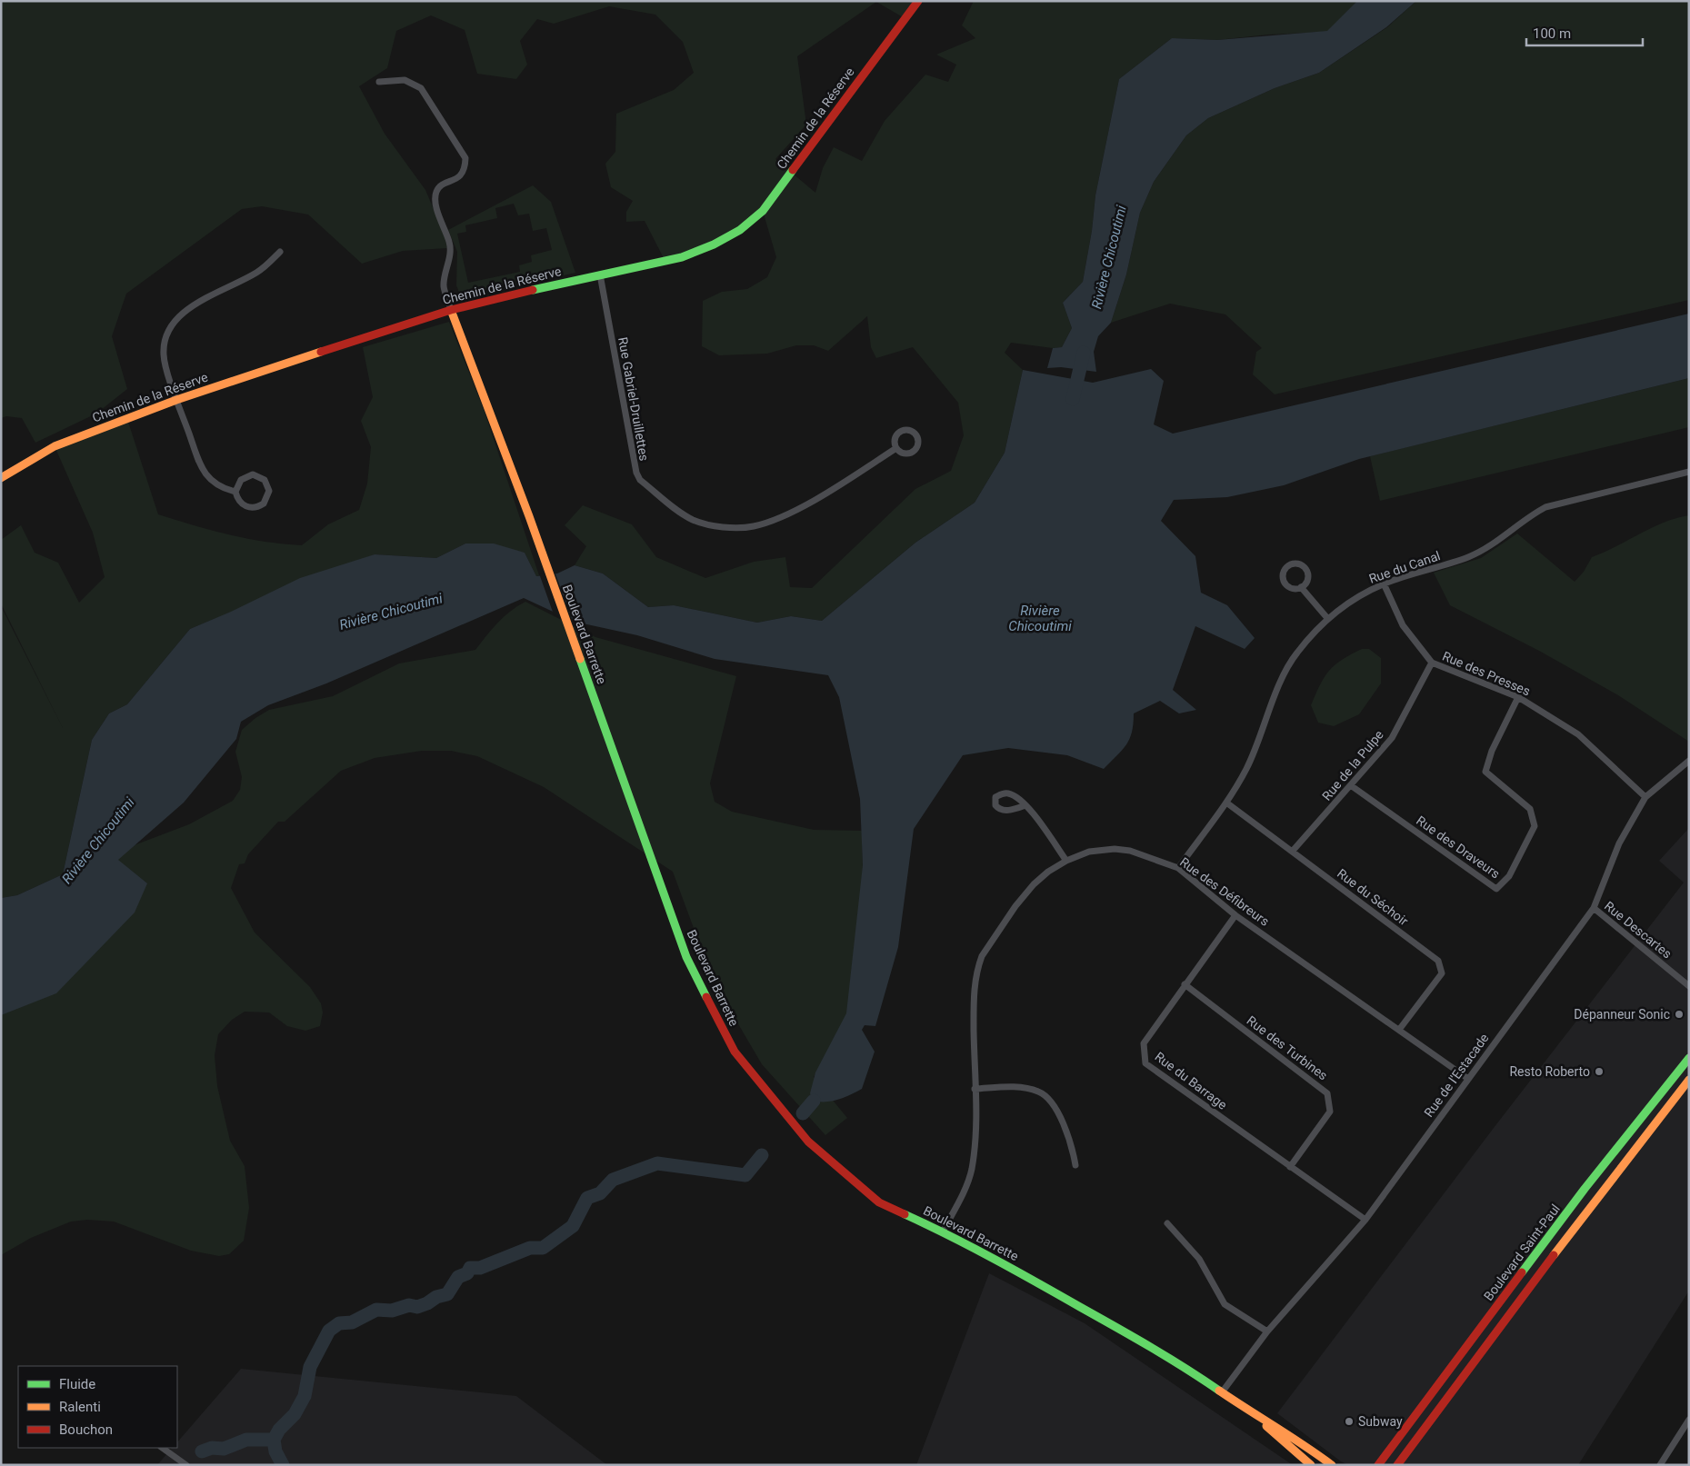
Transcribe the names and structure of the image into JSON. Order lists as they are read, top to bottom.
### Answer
{
  "streets": {
    "street": [
      "Chemin de la Réserve",
      "Rue Gabriel-Druillettes",
      "Rue du Canal",
      "Boulevard Barrette",
      "Rue des Presses",
      "Rue de la Pulpe",
      "Rue des Draveurs",
      "Rue des Défibreurs",
      "Rue du Séchoir",
      "Rue Descartes",
      "Rue des Turbines",
      "Rue de l'Estacade",
      "Rue du Barrage",
      "Boulevard Saint-Paul"
    ]
  },
  "crossings": [
    ["Chemin de la Réserve", "Rue Gabriel-Druillettes"],
    ["Chemin de la Réserve", "Boulevard Barrette"],
    ["Rue du Canal", "Rue des Presses"],
    ["Rue du Canal", "Rue des Défibreurs"],
    ["Rue du Canal", "Rue du Séchoir"],
    ["Boulevard Barrette", "Rue des Défibreurs"],
    ["Boulevard Barrette", "Rue de l'Estacade"],
    ["Rue des Presses", "Rue de la Pulpe"],
    ["Rue des Presses", "Rue des Draveurs"],
    ["Rue des Presses", "Rue de l'Estacade"],
    ["Rue de la Pulpe", "Rue des Draveurs"],
    ["Rue de la Pulpe", "Rue du Séchoir"],
    ["Rue des Défibreurs", "Rue du Séchoir"],
    ["Rue des Défibreurs", "Rue de l'Estacade"],
    ["Rue des Défibreurs", "Rue du Barrage"],
    ["Rue Descartes", "Rue de l'Estacade"],
    ["Rue des Turbines", "Rue du Barrage"],
    ["Rue de l'Estacade", "Rue du Barrage"]
  ],
  "water": ["Rivière Chicoutimi"],
  "places": ["Dépanneur Sonic", "Resto Roberto", "Subway"],
  "legend": ["Fluide", "Ralenti", "Bouchon"],
  "scale_bar": "100 m"
}
